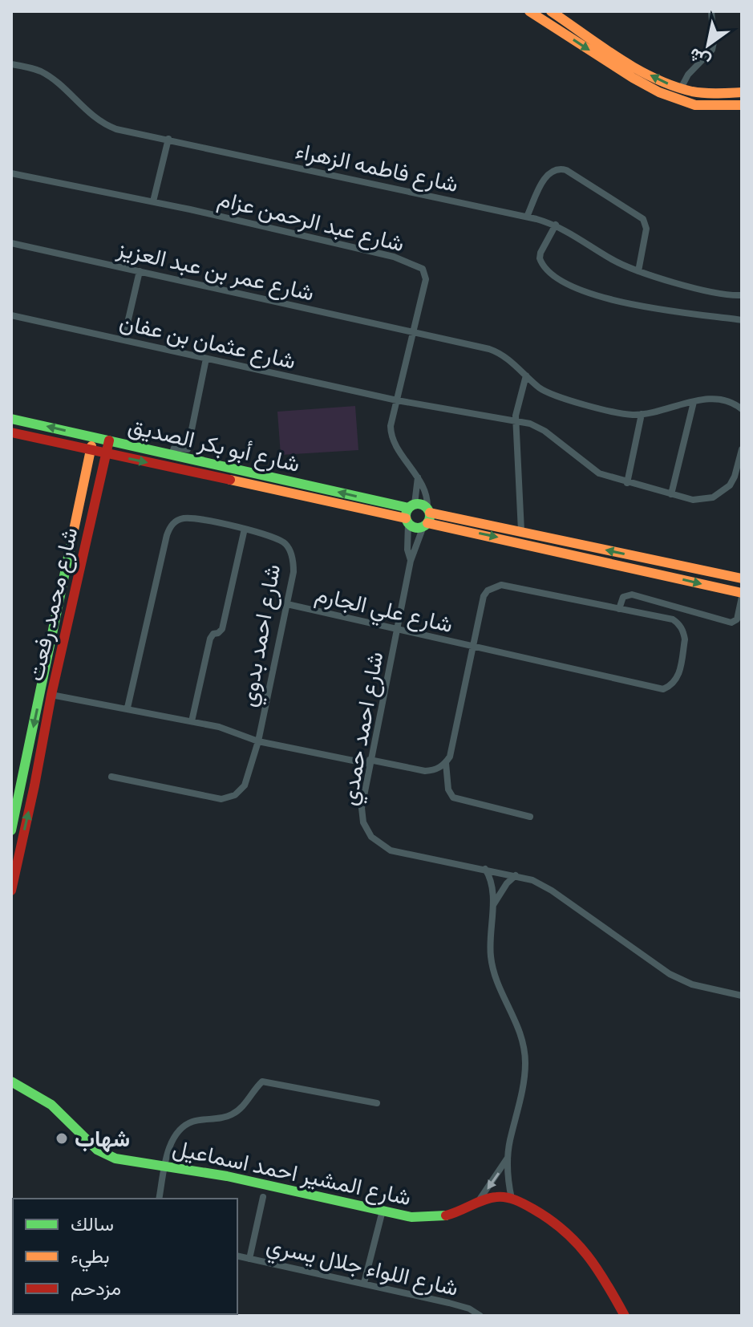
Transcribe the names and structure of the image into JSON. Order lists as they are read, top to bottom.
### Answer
{
  "streets": {
    "street": [
      "شارع فاطمه الزهراء",
      "شارع عبد الرحمن عزام",
      "شارع عمر بن عبد العزيز",
      "شارع عثمان بن عفان",
      "شارع أبو بكر الصديق",
      "شارع محمد رفعت",
      "شارع علي الجارم",
      "شارع احمد بدوي",
      "شارع احمد حمدي",
      "شارع المشير احمد اسماعيل",
      "شارع اللواء جلال يسري"
    ]
  },
  "crossings": [
    ["شارع عبد الرحمن عزام", "شارع عمر بن عبد العزيز"],
    ["شارع عبد الرحمن عزام", "شارع عثمان بن عفان"],
    ["شارع عبد الرحمن عزام", "شارع احمد حمدي"],
    ["شارع أبو بكر الصديق", "شارع محمد رفعت"],
    ["شارع أبو بكر الصديق", "شارع احمد حمدي"],
    ["شارع علي الجارم", "شارع احمد بدوي"],
    ["شارع علي الجارم", "شارع احمد حمدي"]
  ],
  "places": ["شهاب"],
  "legend": ["سالك", "بطيء", "مزدحم"],
  "north": "bottom left"
}
